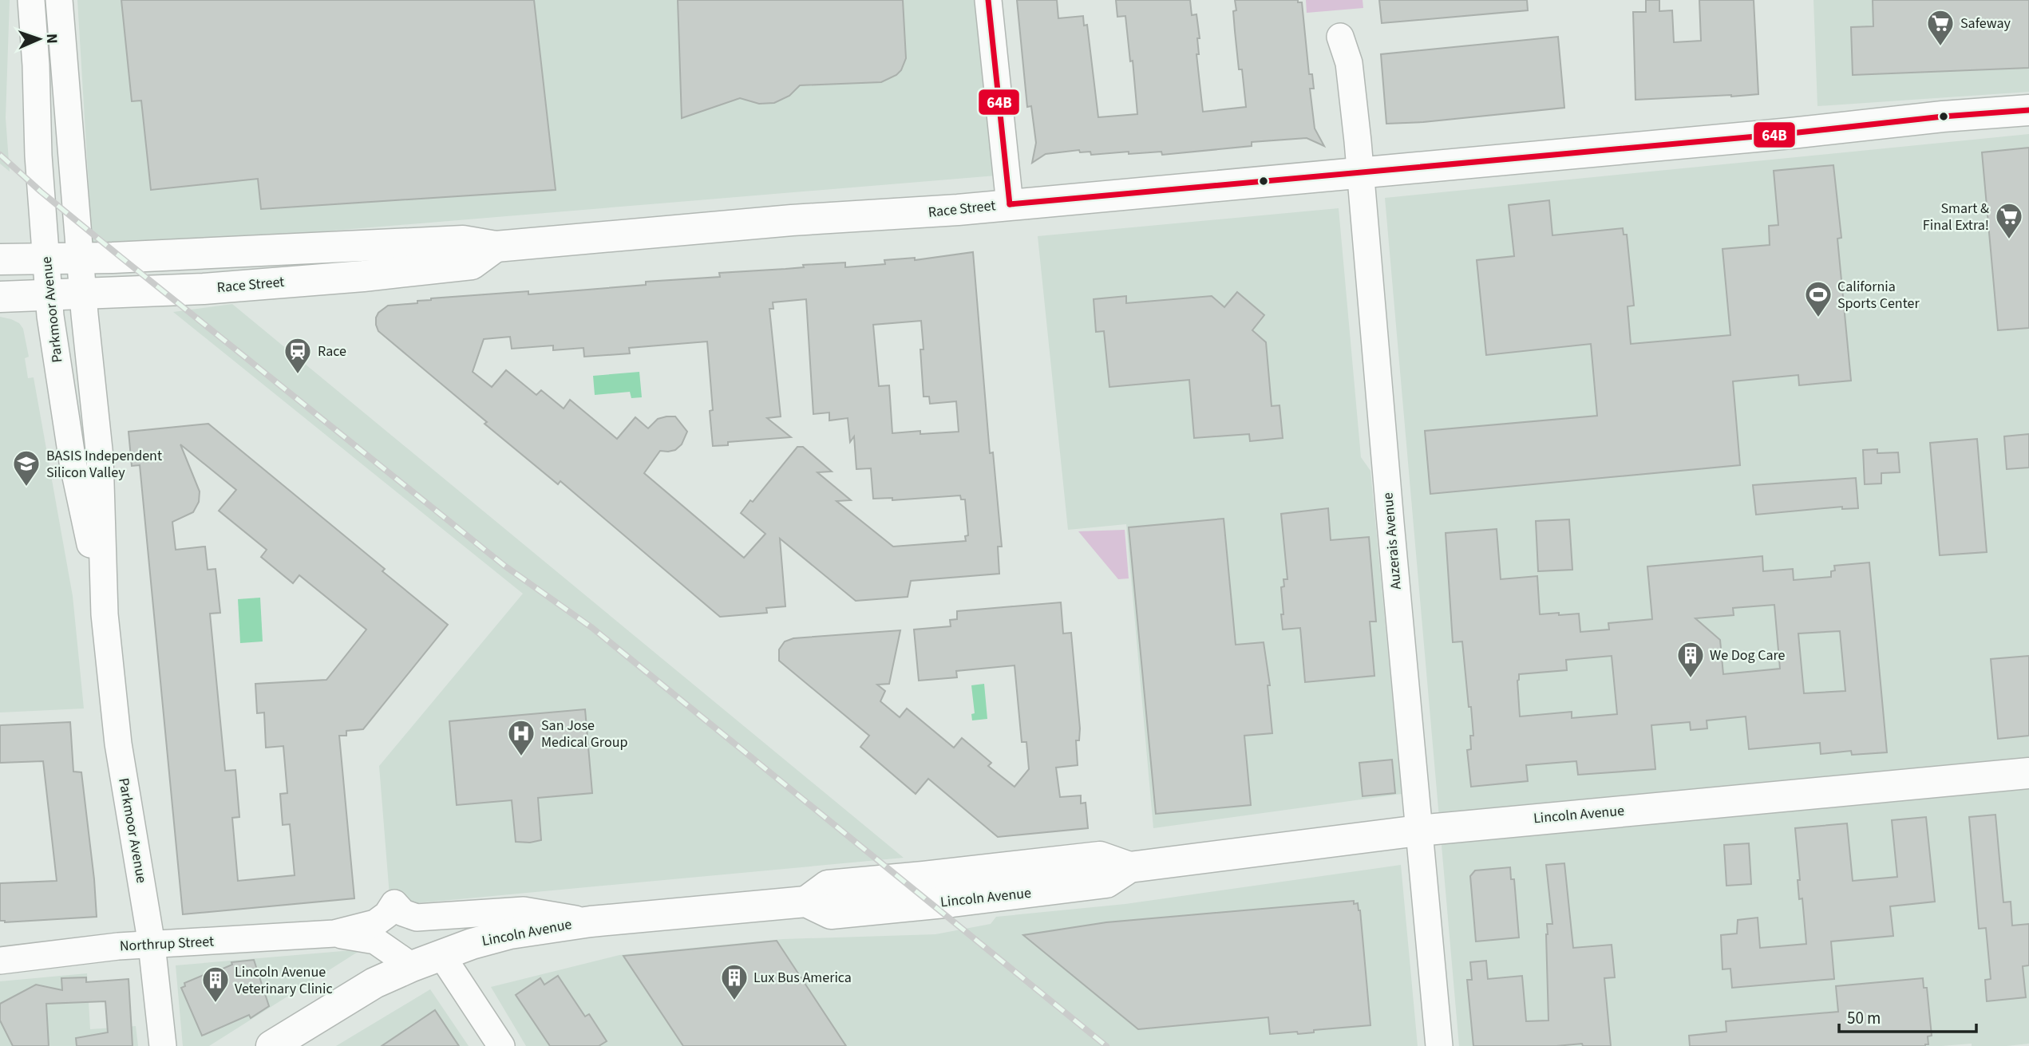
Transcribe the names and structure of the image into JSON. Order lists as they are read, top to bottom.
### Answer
{
  "streets": {
    "main road": ["Race Street", "Lincoln Avenue"],
    "street": ["Parkmoor Avenue", "Auzerais Avenue", "Northrup Street"]
  },
  "crossings": [
    ["Race Street", "Parkmoor Avenue"],
    ["Race Street", "Auzerais Avenue"],
    ["Parkmoor Avenue", "Northrup Street"],
    ["Auzerais Avenue", "Lincoln Avenue"],
    ["Lincoln Avenue", "Northrup Street"]
  ],
  "places": {
    "supermarket": ["Safeway", "Smart & Final Extra!"],
    "sports": ["California Sports Center"],
    "station": ["Race"],
    "school or university": ["BASIS Independent Silicon Valley"],
    "building": ["We Dog Care", "Lux Bus America", "Lincoln Avenue Veterinary Clinic"],
    "hospital": ["San Jose Medical Group"]
  },
  "lines": ["transit line 64B"],
  "scale_bar": "50 m",
  "north": "right"
}
